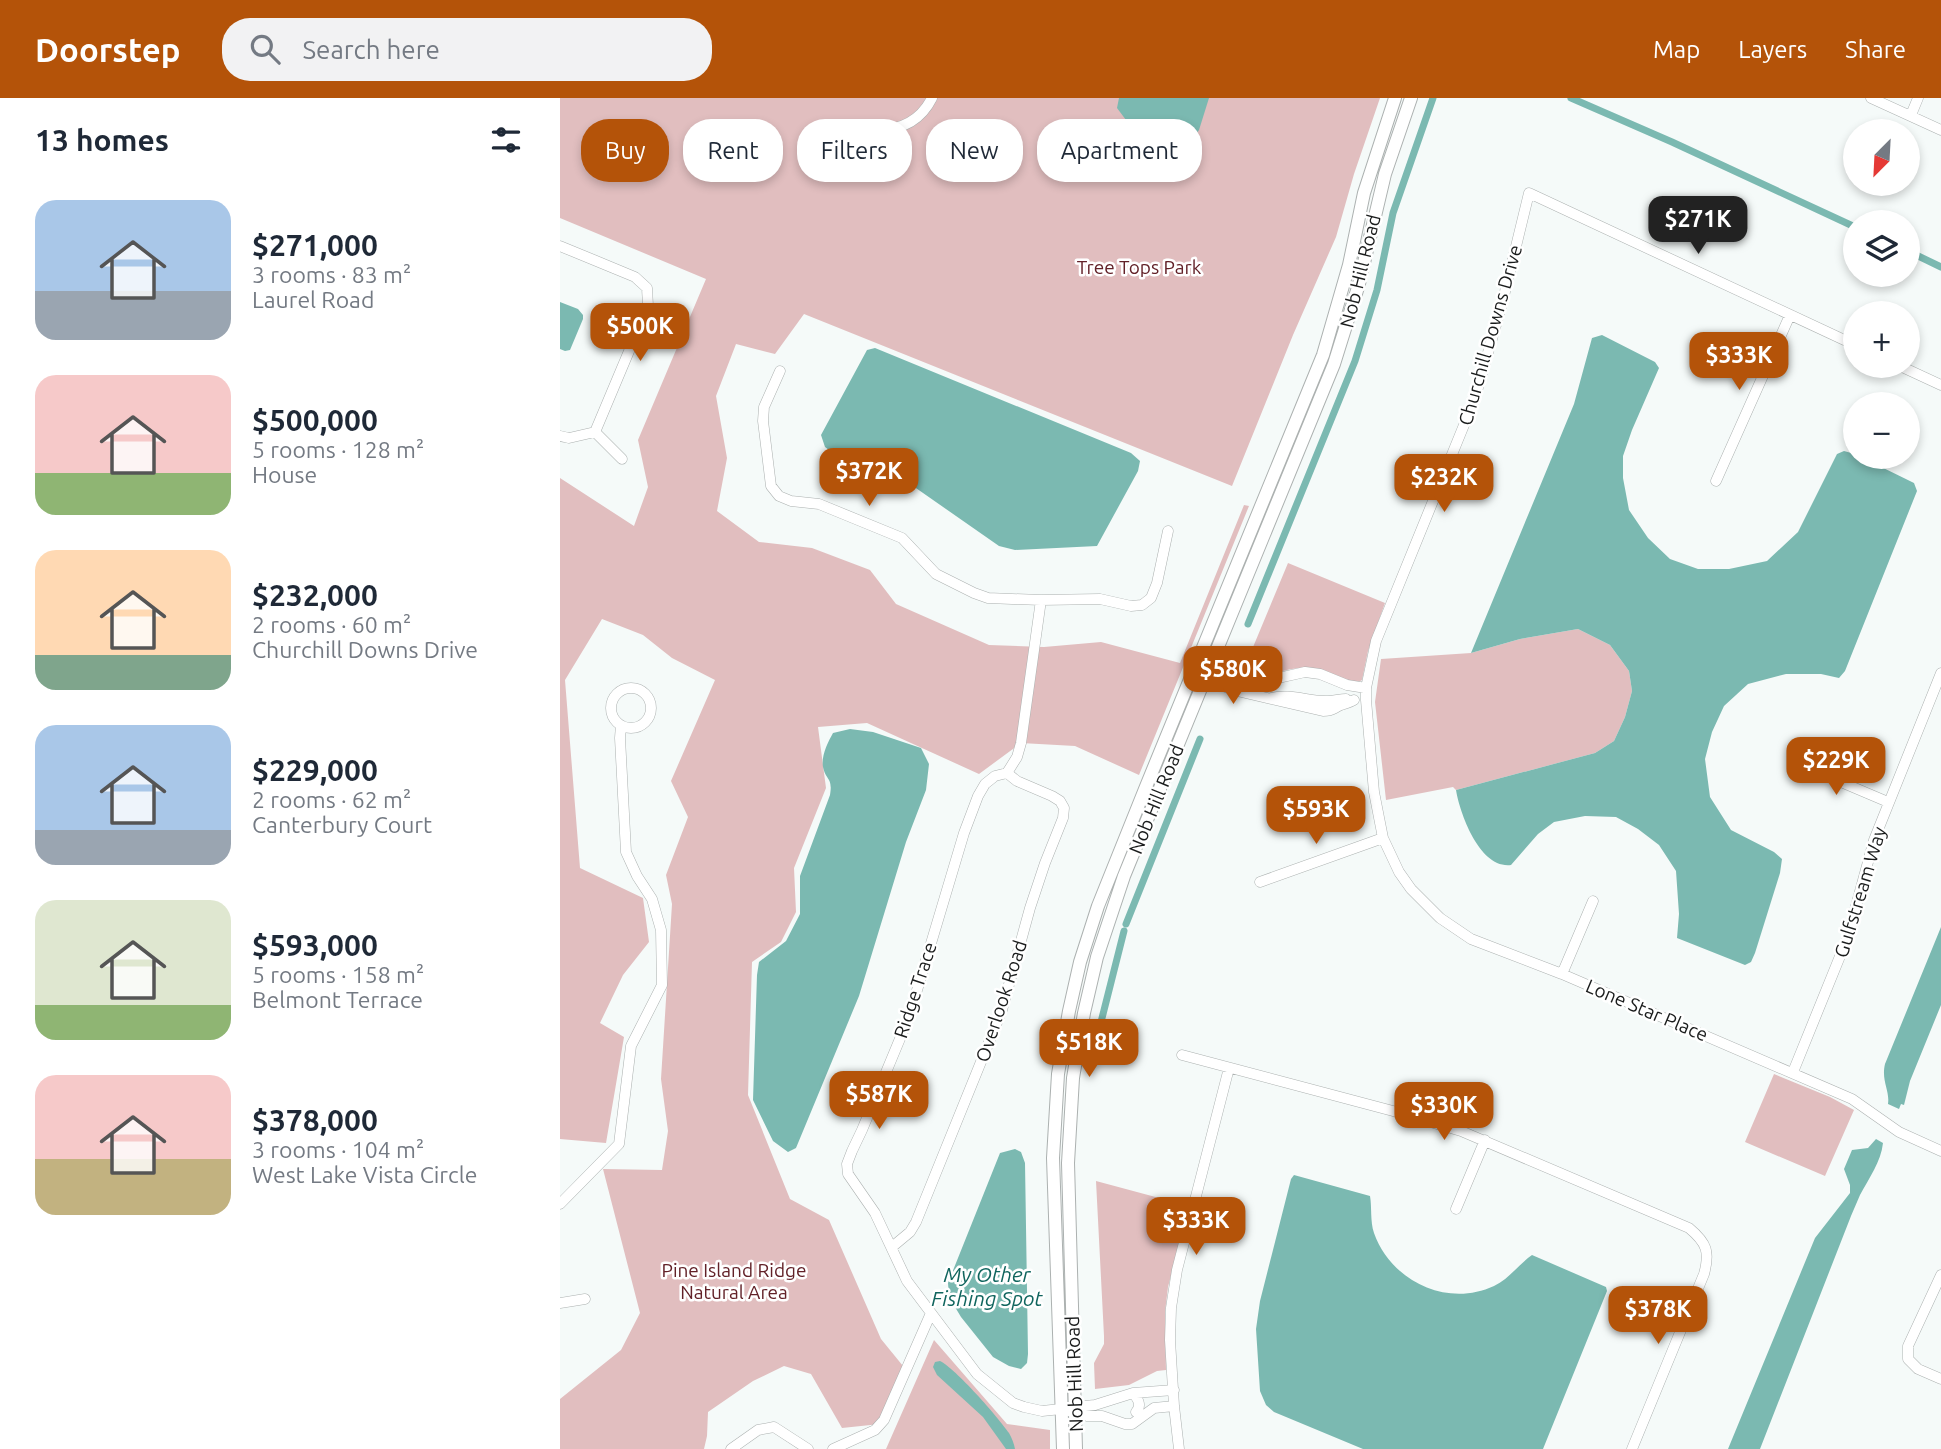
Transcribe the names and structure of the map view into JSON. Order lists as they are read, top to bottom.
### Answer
{
  "streets": {
    "main road": ["Nob Hill Road"],
    "street": [
      "Churchill Downs Drive",
      "Gulfstream Way",
      "Ridge Trace",
      "Overlook Road",
      "Lone Star Place"
    ]
  },
  "crossings": [
    ["Nob Hill Road", "Ridge Trace"],
    ["Churchill Downs Drive", "Lone Star Place"],
    ["Gulfstream Way", "Lone Star Place"],
    ["Ridge Trace", "Overlook Road"]
  ],
  "water": ["My Other Fishing Spot"],
  "parks": ["Tree Tops Park", "Pine Island Ridge Natural Area"],
  "north": "bottom left",
  "page": {
    "header": "Doorstep",
    "search": "Search here",
    "nav": ["Map", "Layers", "Share"],
    "heading": "13 homes",
    "map_buttons": ["+", "−"],
    "chip": [
      "Buy",
      "Rent",
      "Filters",
      "New",
      "Apartment"
    ],
    "list": [
      {
        "name": "$271,000",
        "note": "3 rooms · 83 m² · Laurel Road"
      },
      {
        "name": "$500,000",
        "note": "5 rooms · 128 m² · House"
      },
      {
        "name": "$232,000",
        "note": "2 rooms · 60 m² · Churchill Downs Drive"
      },
      {
        "name": "$229,000",
        "note": "2 rooms · 62 m² · Canterbury Court"
      },
      {
        "name": "$593,000",
        "note": "5 rooms · 158 m² · Belmont Terrace"
      },
      {
        "name": "$378,000",
        "note": "3 rooms · 104 m² · West Lake Vista Circle"
      }
    ],
    "price": [
      "$271K",
      "$500K",
      "$333K",
      "$372K",
      "$232K",
      "$580K",
      "$229K",
      "$593K",
      "$518K",
      "$587K",
      "$330K",
      "$333K",
      "$378K"
    ]
  }
}
